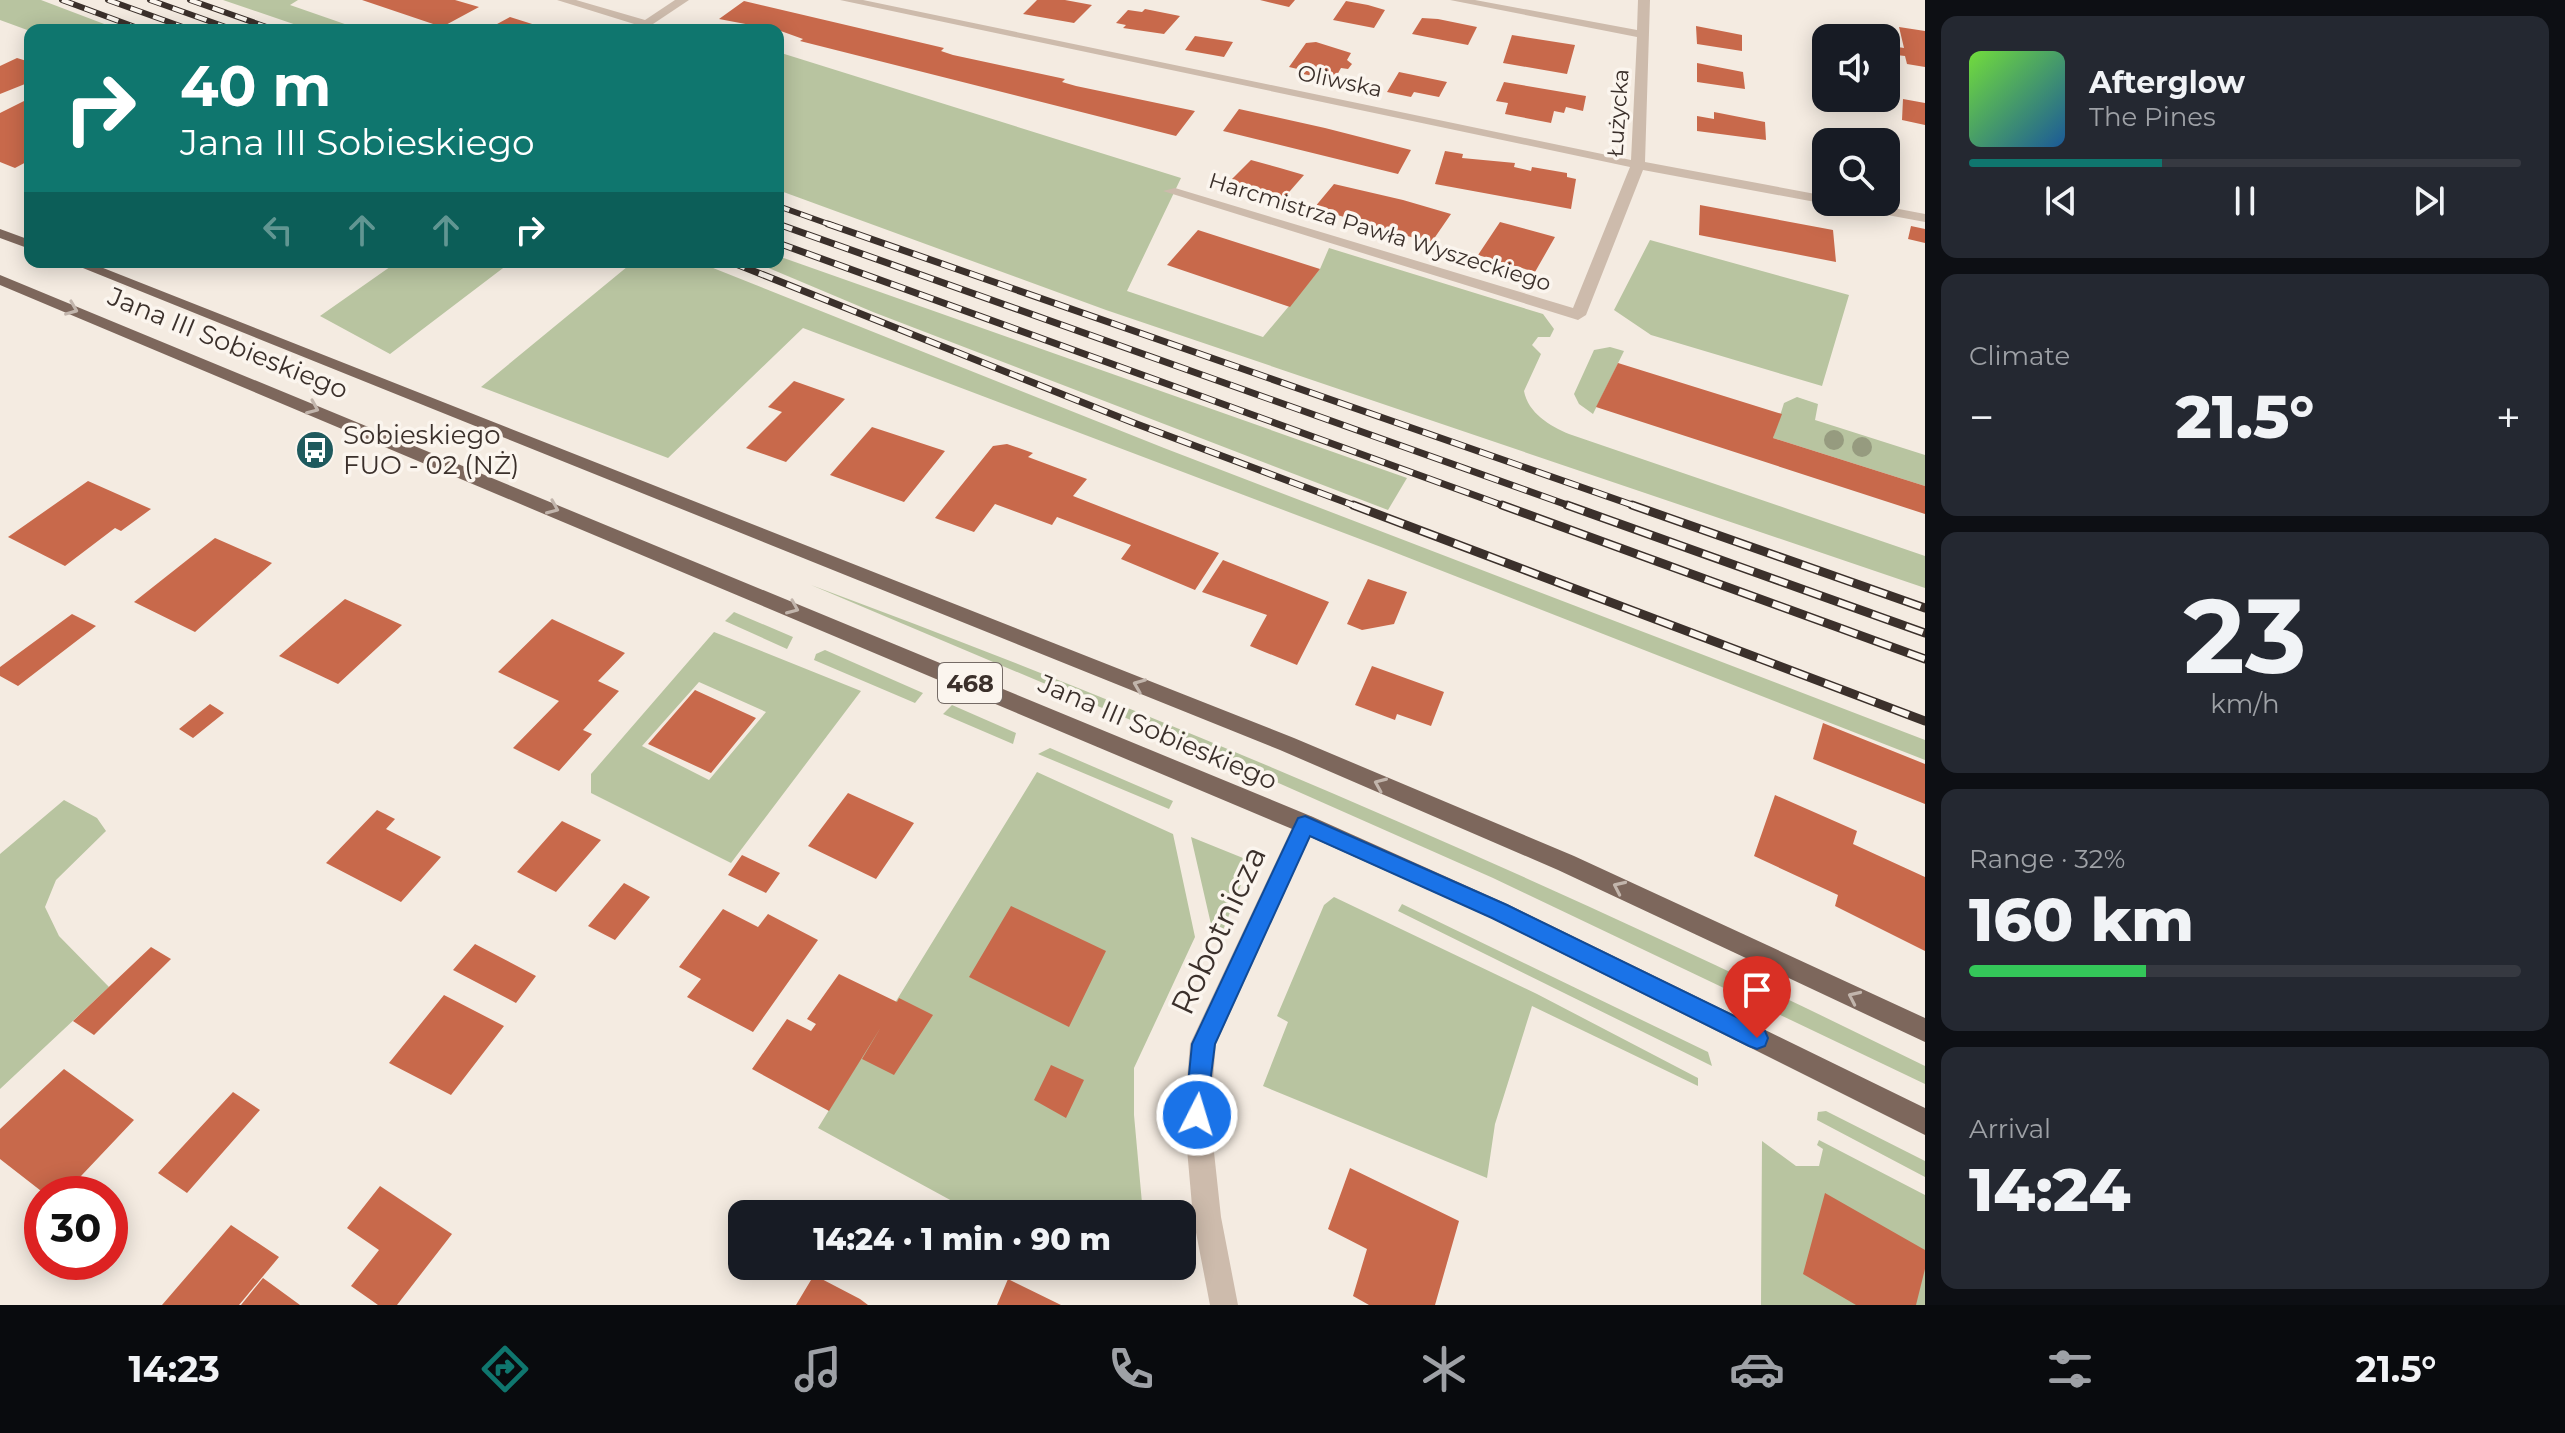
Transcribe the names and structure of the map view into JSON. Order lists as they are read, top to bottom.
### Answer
{
  "streets": {
    "main road": ["Jana III Sobieskiego", "468"],
    "street": [
      "Oliwska",
      "Łużycka",
      "Harcmistrza Pawła Wyszeckiego",
      "Robotnicza"
    ]
  },
  "crossings": [
    ["Oliwska", "Łużycka"],
    ["Łużycka", "Harcmistrza Pawła Wyszeckiego"],
    ["Jana III Sobieskiego", "Robotnicza"]
  ],
  "places": {
    "bus stop": ["Sobieskiego FUO - 02 (NŻ)"]
  },
  "page": {
    "turn": ["40 m", "Jana III Sobieskiego"],
    "song": ["Afterglow", "The Pines"],
    "tile": [
      "Climate",
      ["23", "km/h"],
      ["Range · 32%", "160 km"],
      ["Arrival", "14:24"]
    ],
    "heat": ["−", "21.5°", "+"],
    "limit": "30",
    "trip": "14:24 · 1 min · 90 m",
    "tabs": ["14:23", "21.5°"]
  }
}
